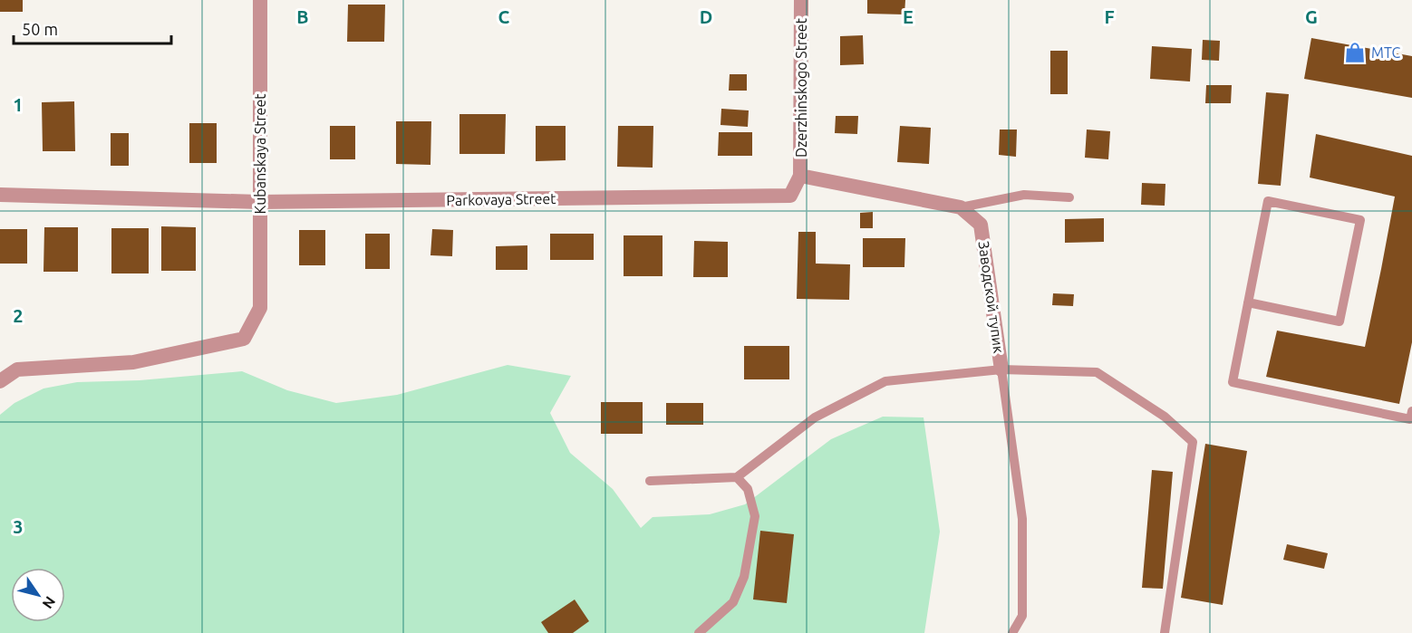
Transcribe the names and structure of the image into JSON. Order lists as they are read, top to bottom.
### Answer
{
  "streets": {
    "street": [
      "Dzerzhinskogo Street",
      "Kubanskaya Street",
      "Parkovaya Street",
      "Заводской тупик"
    ]
  },
  "crossings": [
    ["Dzerzhinskogo Street", "Parkovaya Street"],
    ["Kubanskaya Street", "Parkovaya Street"]
  ],
  "places": {
    "shop": ["МТС"]
  },
  "scale_bar": "50 m",
  "north": "bottom right",
  "grid": {
    "columns": [
      "B",
      "C",
      "D",
      "E",
      "F",
      "G"
    ],
    "rows": ["1", "2", "3"]
  }
}
